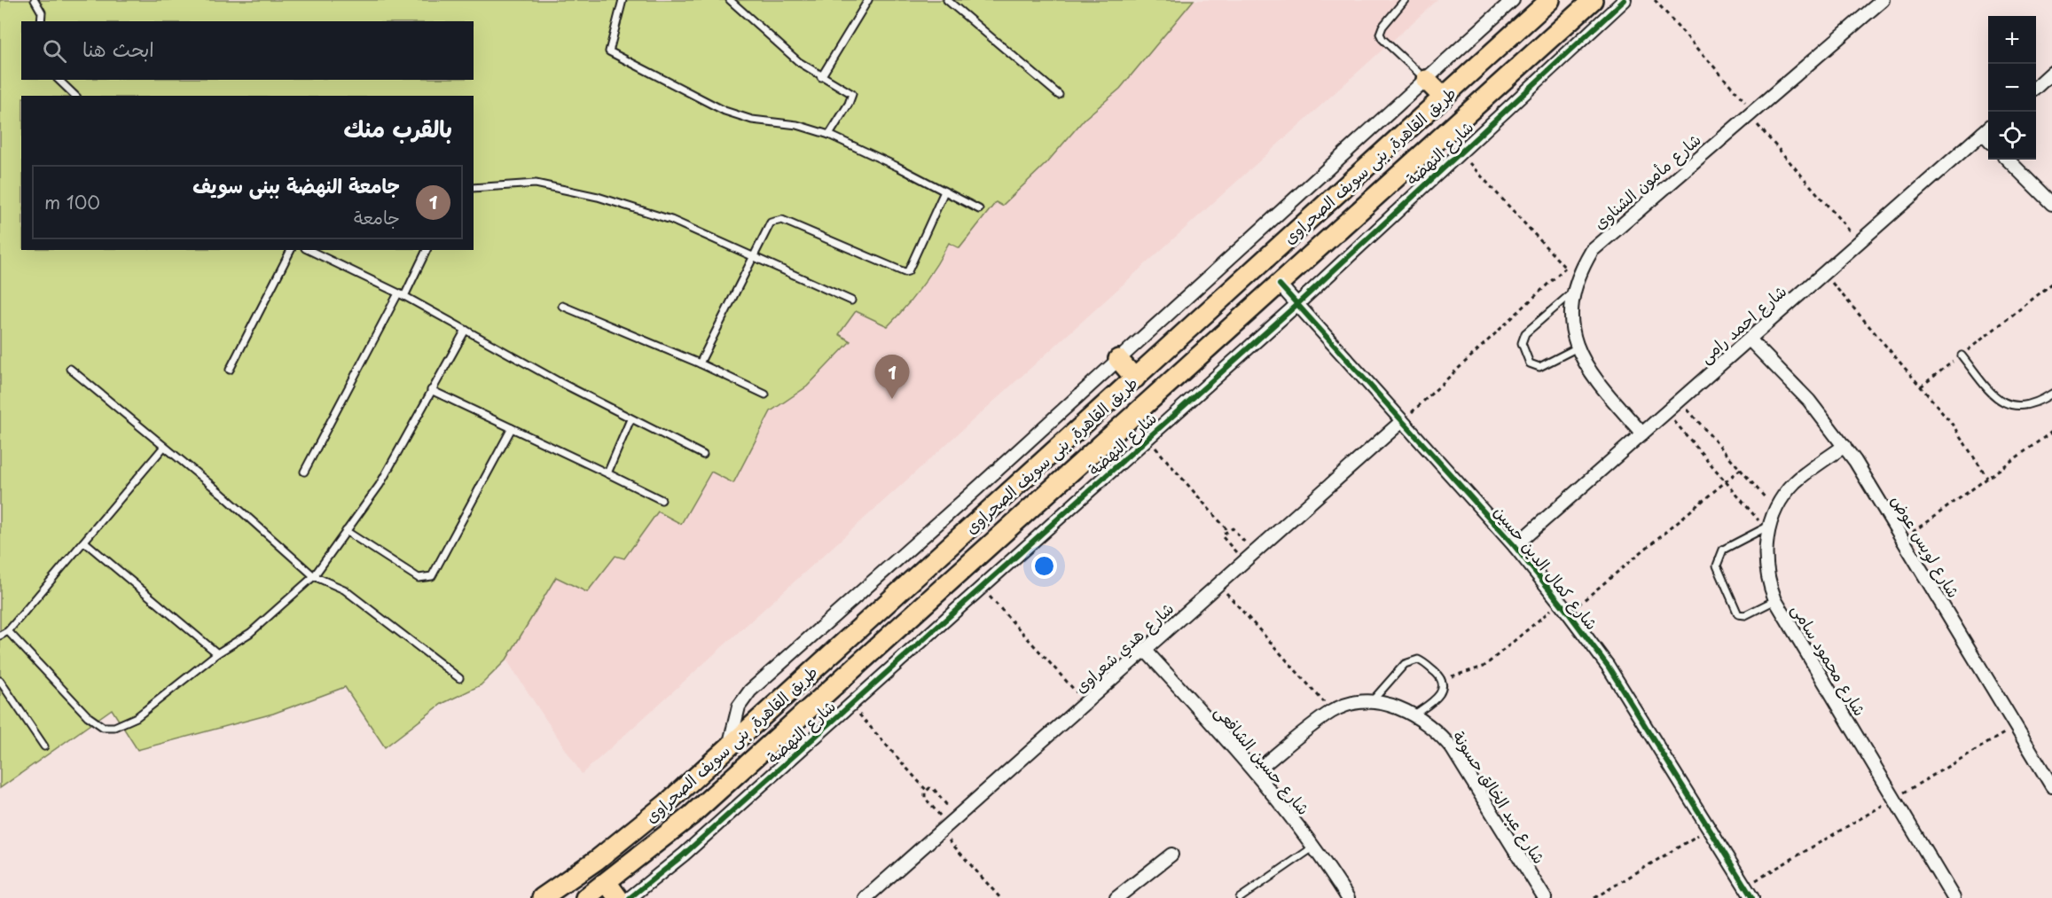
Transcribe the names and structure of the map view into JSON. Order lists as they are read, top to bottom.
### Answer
{
  "streets": {
    "main road": ["طريق القاهرة, بنى سويف الصحراوى"],
    "street": [
      "شارع النهضة",
      "شارع مأمون الشناوى",
      "شارع احمد رامى",
      "شارع لويس عوض",
      "شارع كمال الدين حسين",
      "شارع هدي شعراوى",
      "شارع محمود سامى",
      "شارع حسين الشافعى",
      "شارع عبد الخالق حسونة"
    ]
  },
  "crossings": [
    ["شارع النهضة", "شارع كمال الدين حسين"],
    ["طريق القاهرة, بنى سويف الصحراوى", "شارع كمال الدين حسين"],
    ["شارع مأمون الشناوى", "شارع احمد رامى"],
    ["شارع احمد رامى", "شارع لويس عوض"],
    ["شارع احمد رامى", "شارع كمال الدين حسين"],
    ["شارع لويس عوض", "شارع محمود سامى"],
    ["شارع كمال الدين حسين", "شارع هدي شعراوى"],
    ["شارع هدي شعراوى", "شارع حسين الشافعى"],
    ["شارع حسين الشافعى", "شارع عبد الخالق حسونة"]
  ],
  "page": {
    "map_buttons": ["+", "−"],
    "search": "ابحث هنا",
    "heading": "بالقرب منك",
    "list": [
      {
        "mark": "1",
        "name": "جامعة النهضة ببنى سويف",
        "note": "جامعة",
        "value": "100 m"
      }
    ],
    "pins": "1"
  }
}
